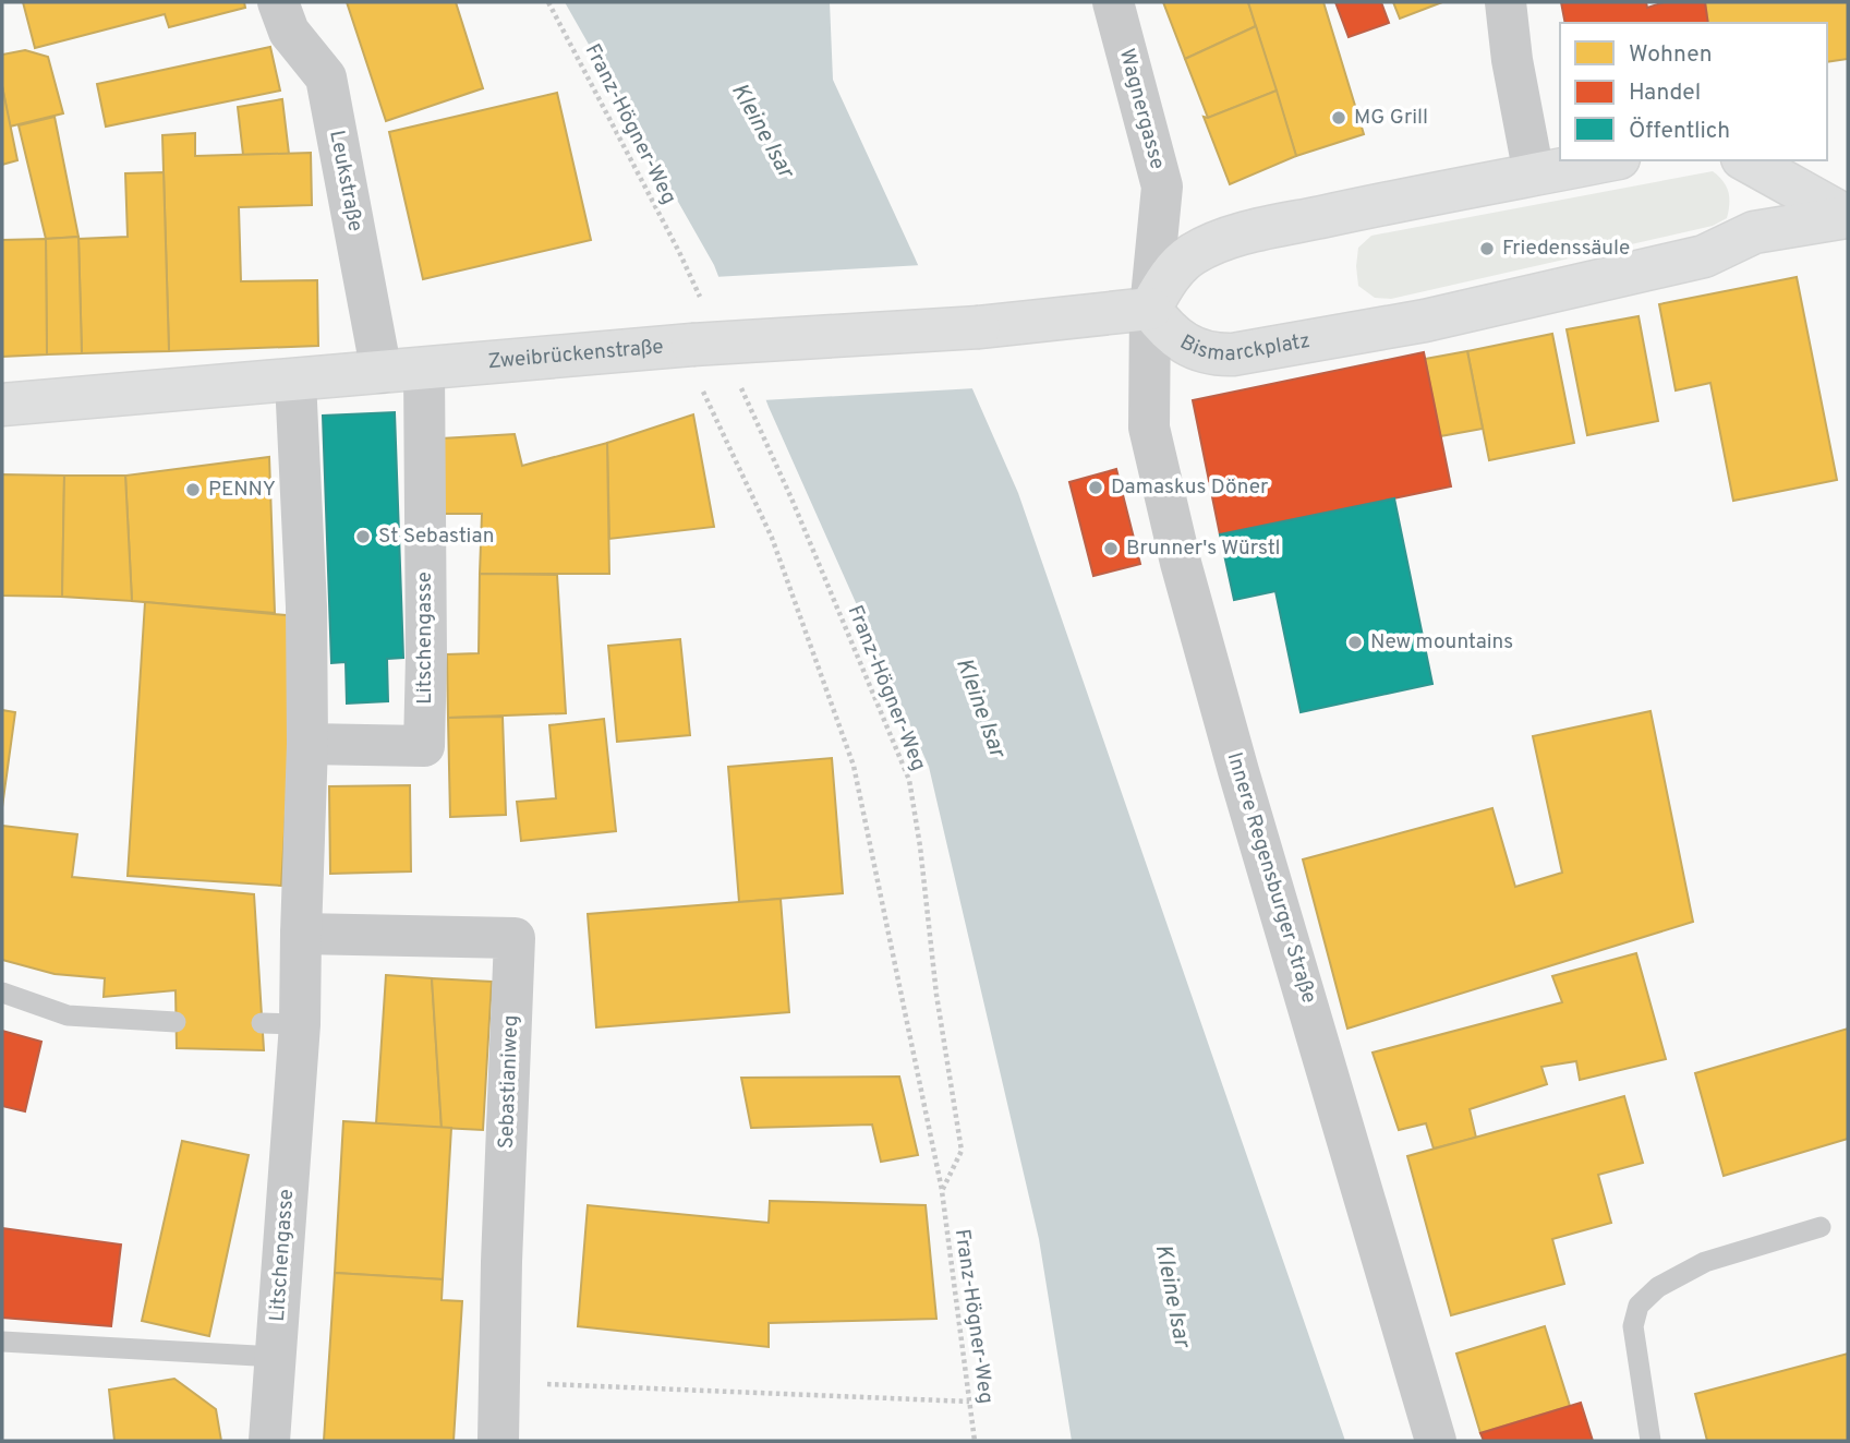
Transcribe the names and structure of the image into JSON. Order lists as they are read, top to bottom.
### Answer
{
  "streets": {
    "street": [
      "Wagnergasse",
      "Leukstraße",
      "Bismarckplatz",
      "Zweibrückenstraße",
      "Litschengasse",
      "Innere Regensburger Straße",
      "Sebastianiweg"
    ],
    "path": ["Franz-Högner-Weg"]
  },
  "crossings": [
    ["Wagnergasse", "Bismarckplatz"],
    ["Wagnergasse", "Zweibrückenstraße"],
    ["Wagnergasse", "Innere Regensburger Straße"],
    ["Franz-Högner-Weg", "Zweibrückenstraße"],
    ["Leukstraße", "Zweibrückenstraße"],
    ["Bismarckplatz", "Zweibrückenstraße"],
    ["Bismarckplatz", "Innere Regensburger Straße"],
    ["Zweibrückenstraße", "Litschengasse"],
    ["Zweibrückenstraße", "Innere Regensburger Straße"],
    ["Litschengasse", "Sebastianiweg"]
  ],
  "water": ["Kleine Isar"],
  "places": [
    "MG Grill",
    "Friedenssäule",
    "Damaskus Döner",
    "PENNY",
    "St Sebastian",
    "Brunner's Würstl",
    "New mountains"
  ],
  "legend": ["Wohnen", "Handel", "Öffentlich"]
}
